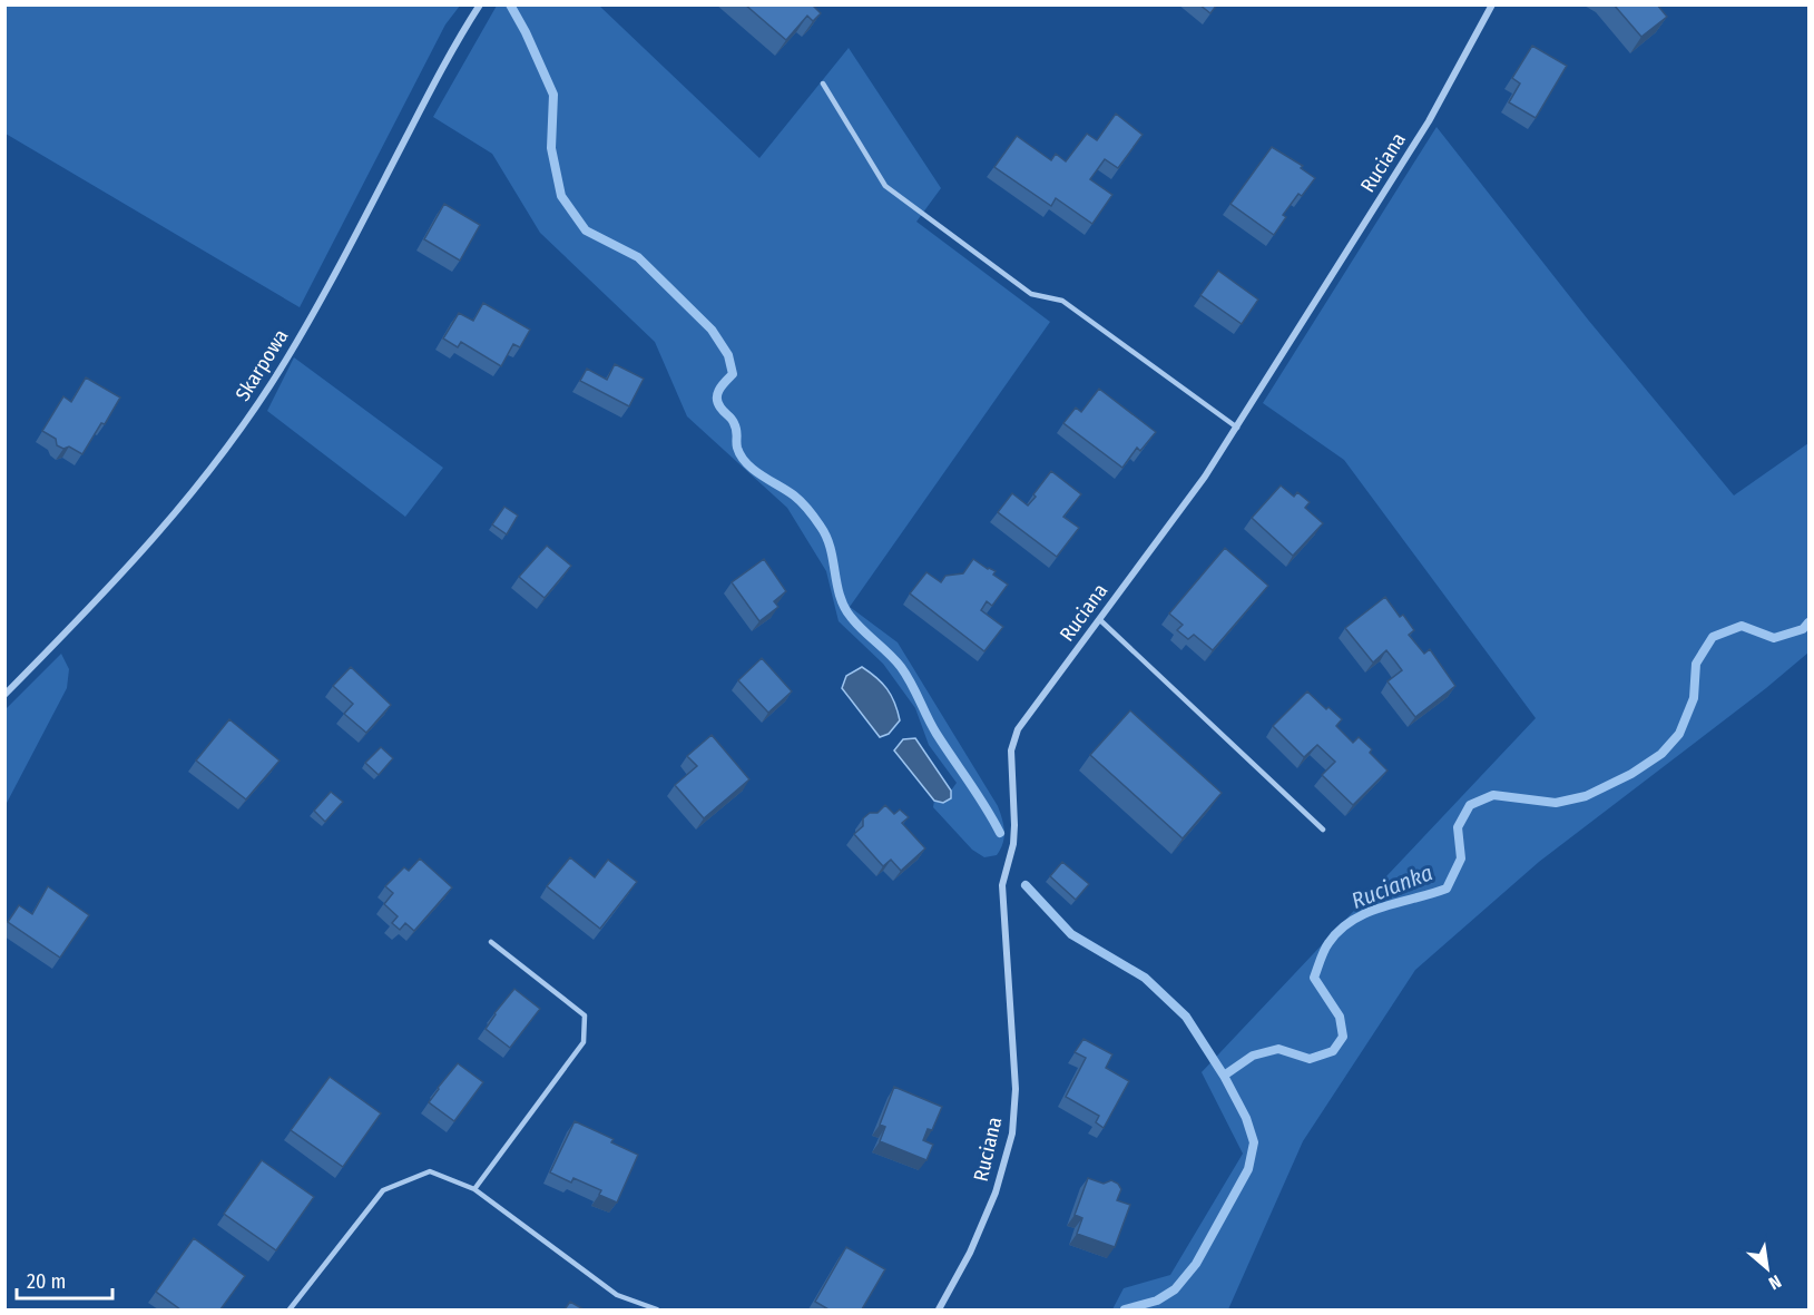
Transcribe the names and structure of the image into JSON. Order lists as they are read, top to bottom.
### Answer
{
  "streets": {
    "street": ["Ruciana", "Skarpowa"]
  },
  "water": ["Rucianka"],
  "scale_bar": "20 m",
  "north": "bottom right"
}
